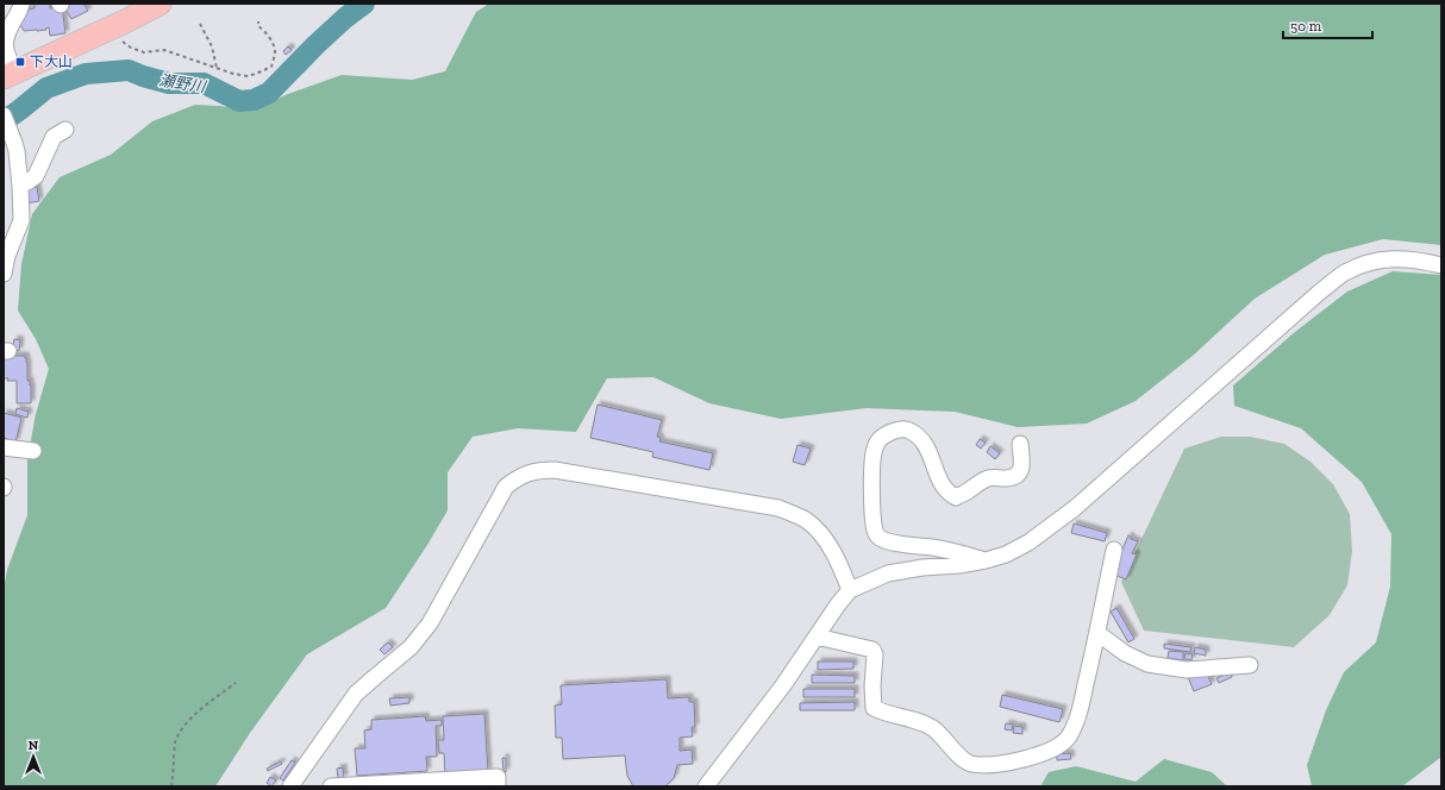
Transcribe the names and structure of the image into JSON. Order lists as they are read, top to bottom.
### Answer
{
  "water": ["瀬野川"],
  "places": {
    "transit": ["下大山"]
  },
  "scale_bar": "50 m",
  "north": "top"
}
